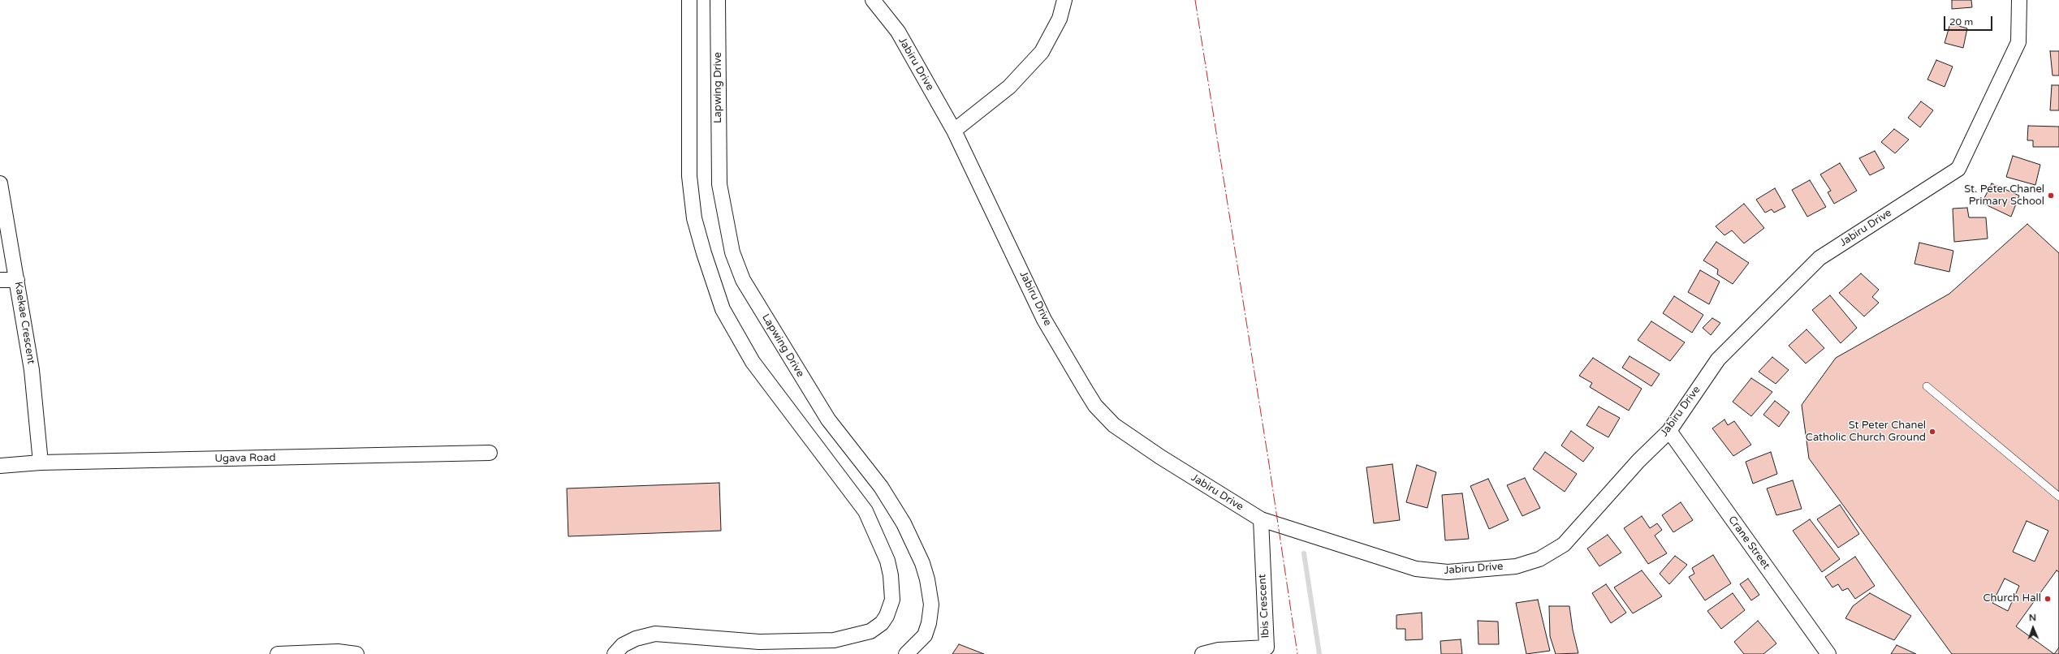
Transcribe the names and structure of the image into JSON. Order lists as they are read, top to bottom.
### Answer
{
  "streets": {
    "street": [
      "Jabiru Drive",
      "Lapwing Drive",
      "Kaekae Crescent",
      "Ugava Road",
      "Crane Street",
      "Ibis Crescent"
    ]
  },
  "crossings": [
    ["Jabiru Drive", "Crane Street"],
    ["Jabiru Drive", "Ibis Crescent"],
    ["Kaekae Crescent", "Ugava Road"]
  ],
  "places": ["St. Peter Chanel Primary School", "St Peter Chanel Catholic Church Ground", "Church Hall"],
  "scale_bar": "20 m",
  "north": "top"
}
